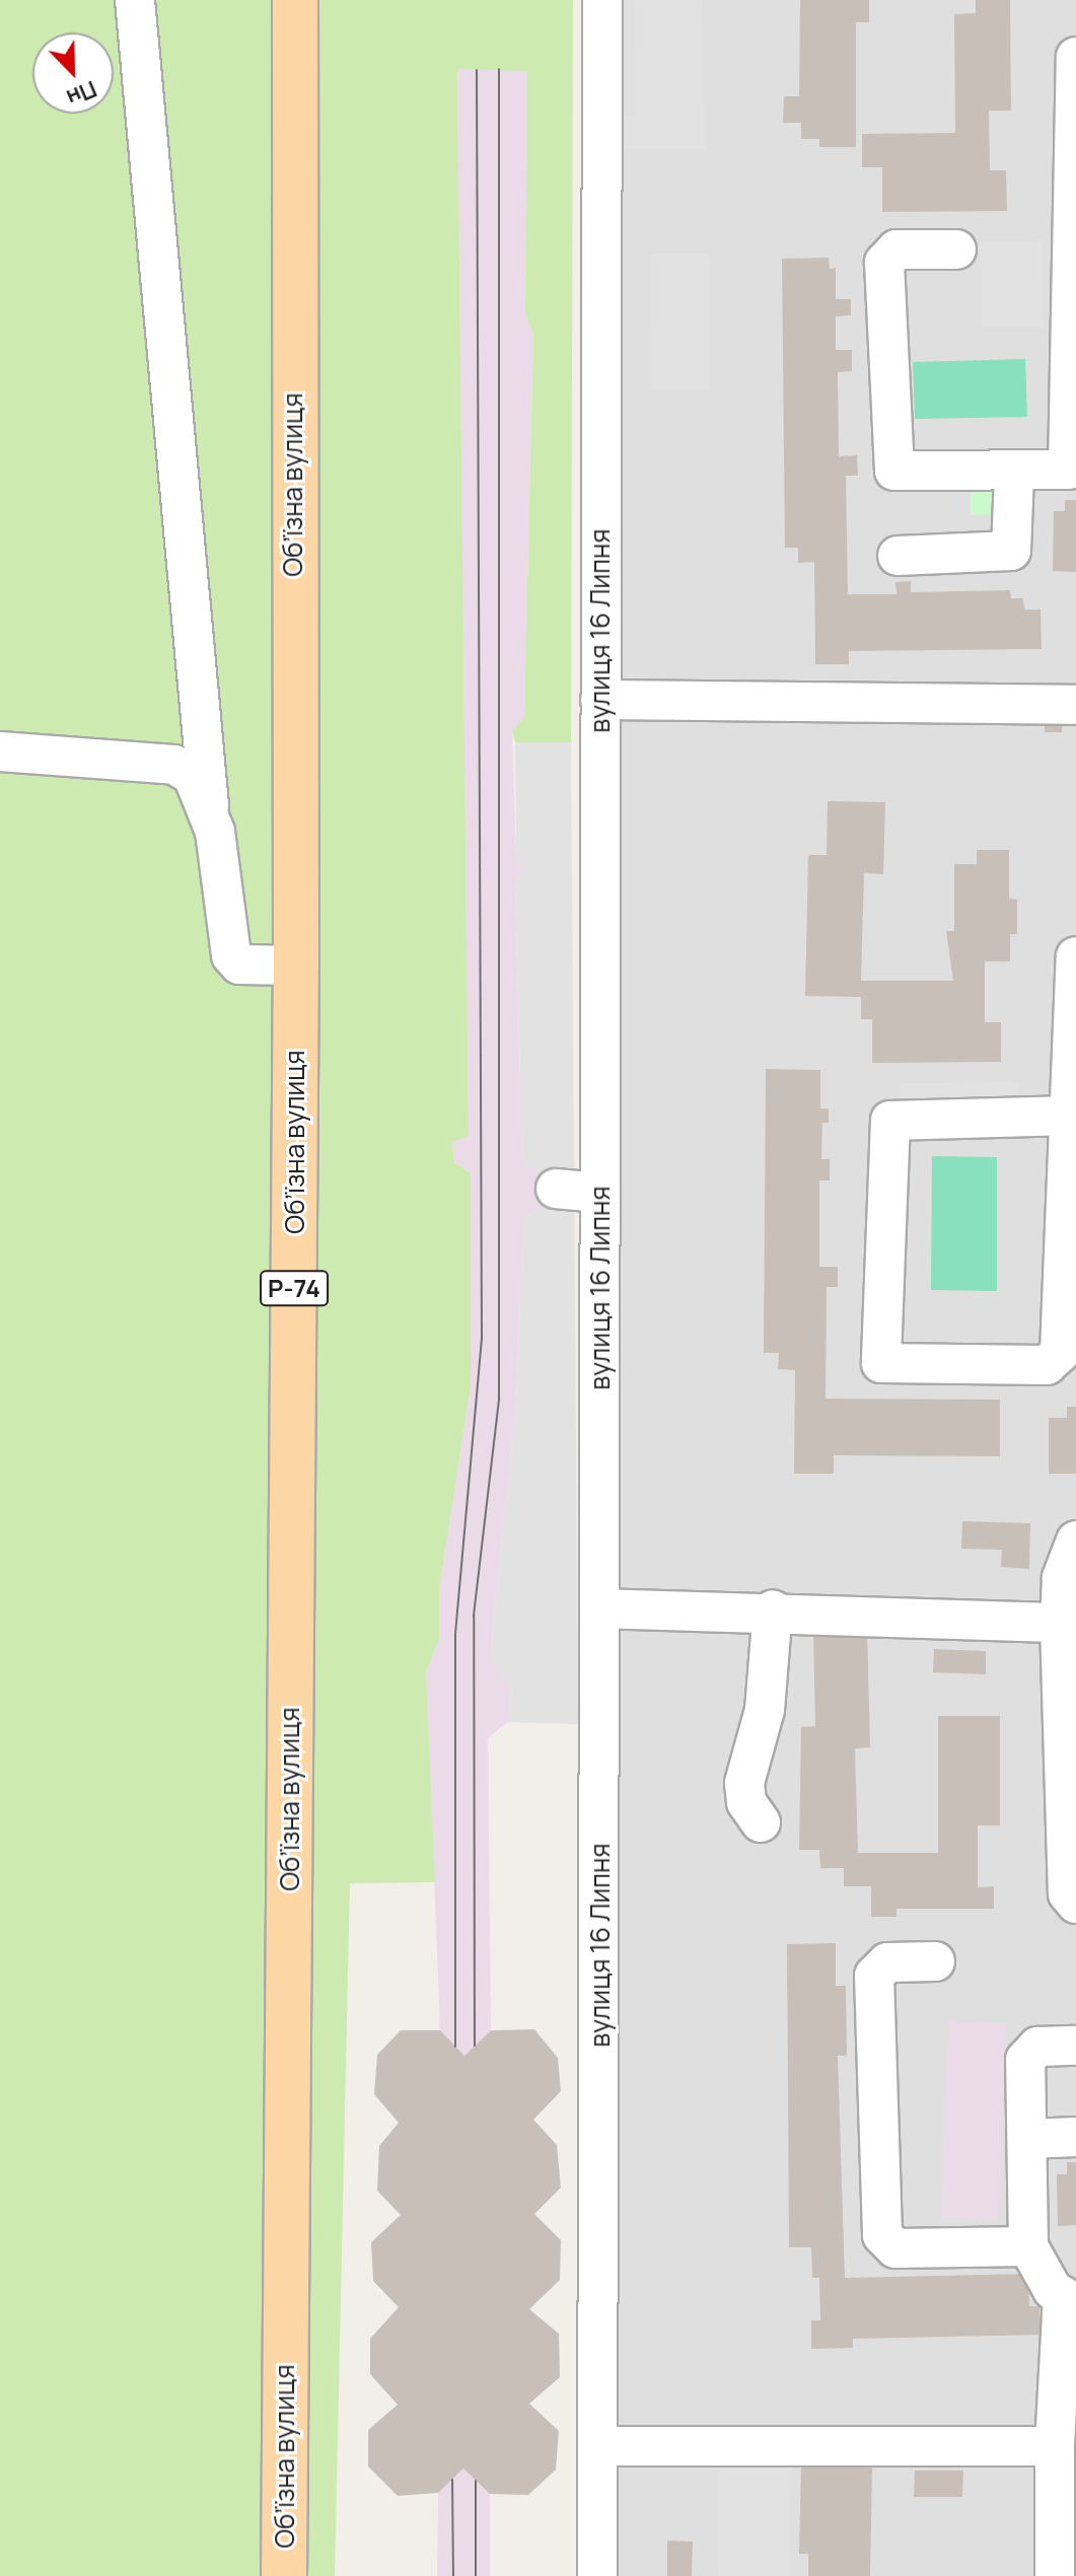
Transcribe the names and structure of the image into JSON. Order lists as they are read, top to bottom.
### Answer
{
  "streets": {
    "main road": ["Обʼїзна вулиця", "Р-74"],
    "street": ["вулиця 16 Липня"]
  },
  "north": "bottom right"
}
